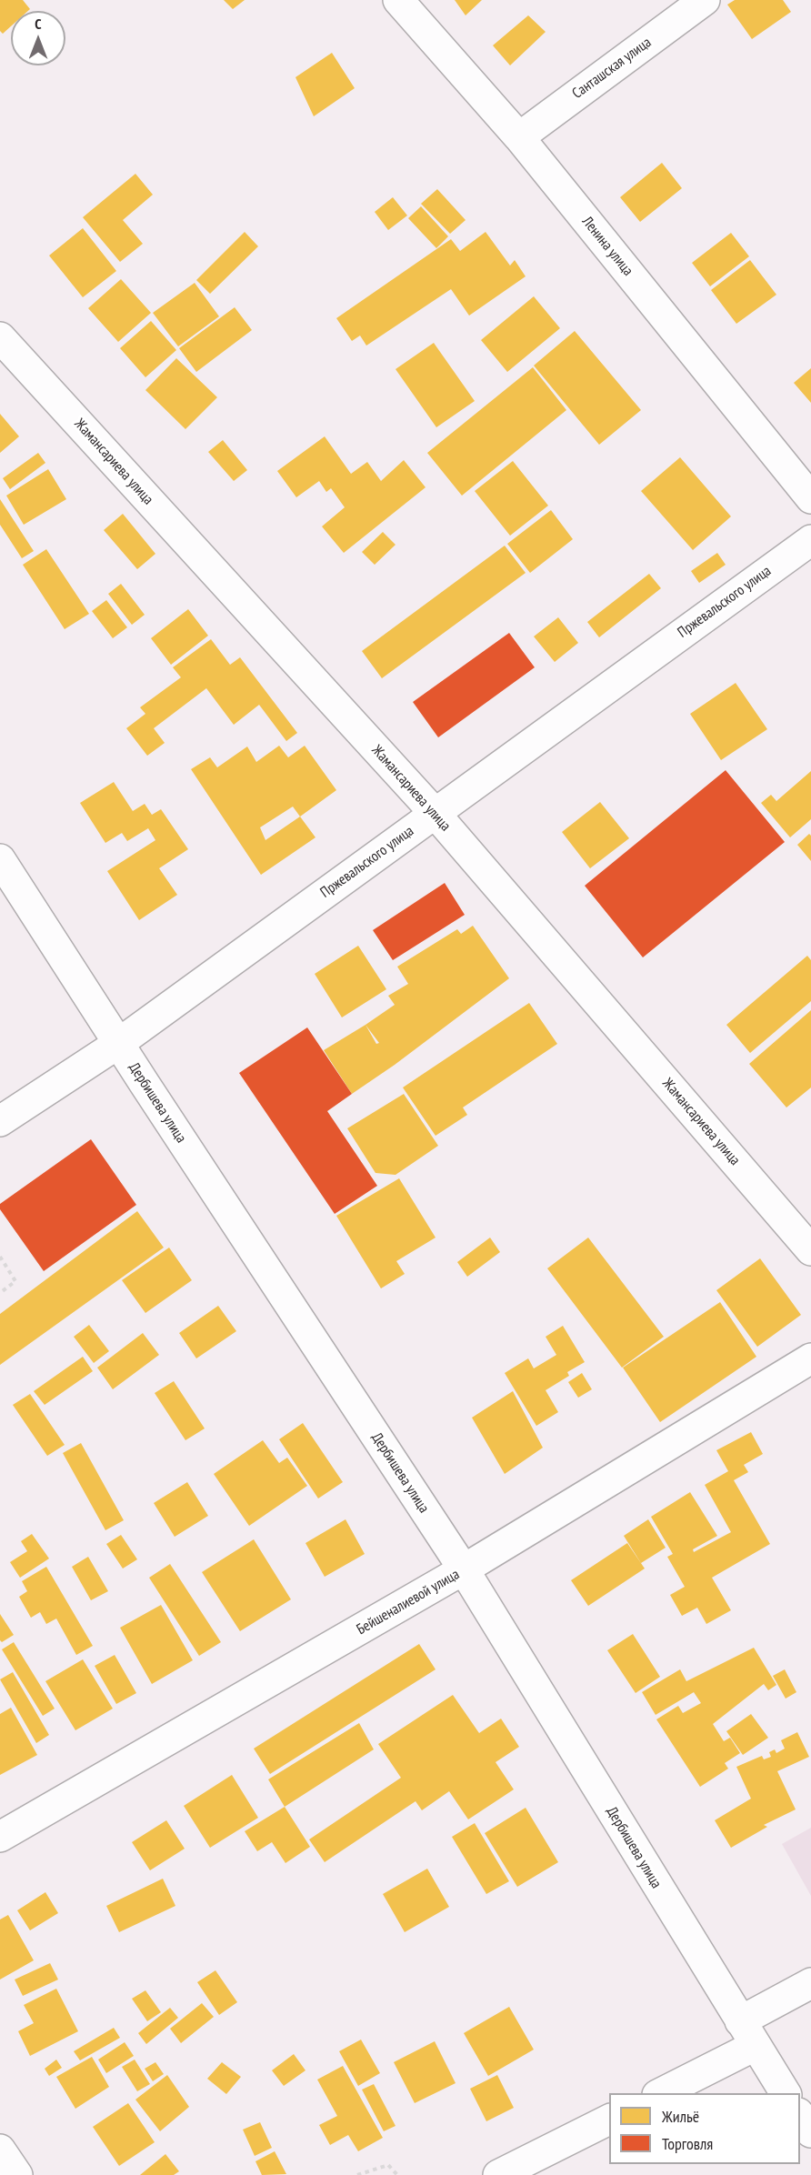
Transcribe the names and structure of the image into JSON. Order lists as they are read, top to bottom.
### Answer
{
  "streets": {
    "street": [
      "Санташская улица",
      "Ленина улица",
      "Жамансариева улица",
      "Пржевальского улица",
      "Дербишева улица",
      "Бейшеналиевой улица"
    ]
  },
  "crossings": [
    ["Санташская улица", "Ленина улица"],
    ["Жамансариева улица", "Пржевальского улица"],
    ["Пржевальского улица", "Дербишева улица"],
    ["Дербишева улица", "Бейшеналиевой улица"]
  ],
  "legend": ["Жильё", "Торговля"],
  "north": "top"
}
